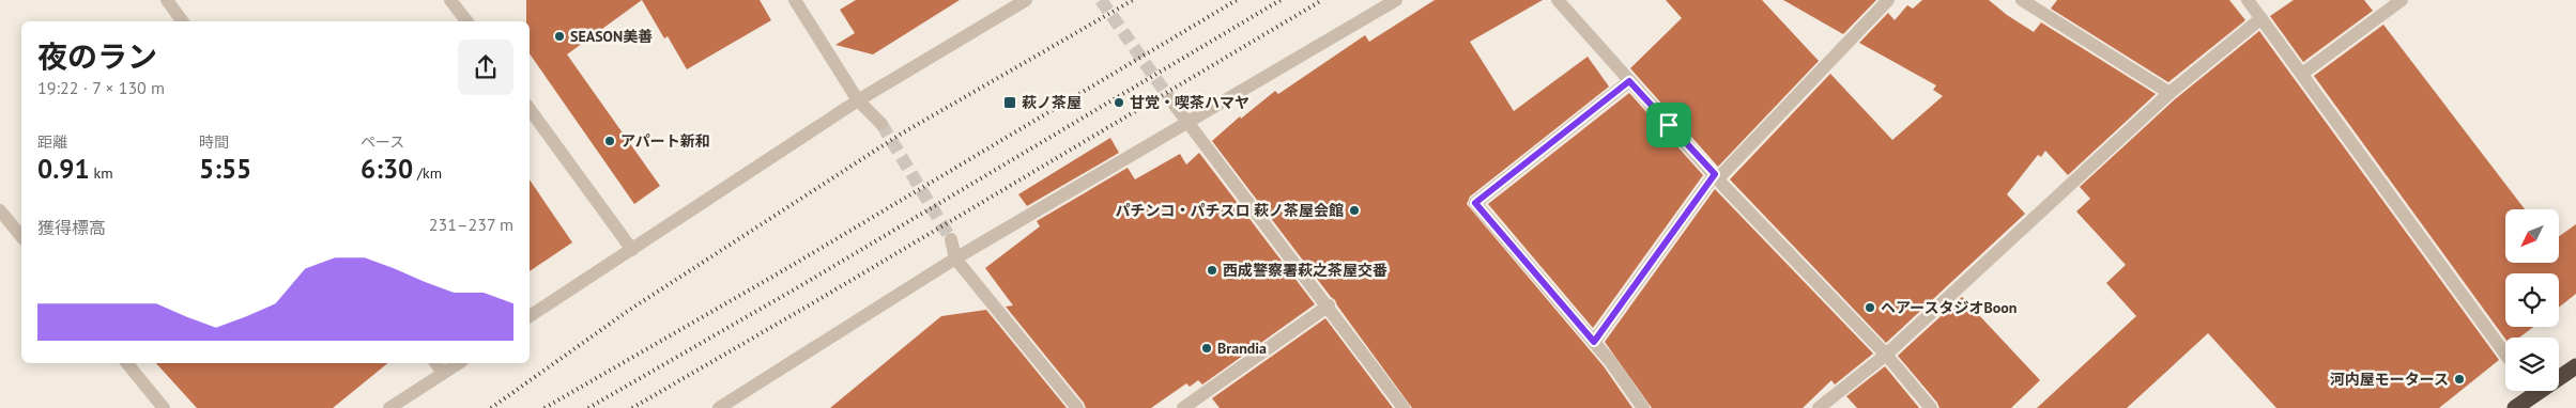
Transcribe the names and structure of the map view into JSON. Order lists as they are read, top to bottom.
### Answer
{
  "places": {
    "other": [
      "SEASON美善",
      "甘党・喫茶ハマヤ",
      "アパート新和",
      "パチンコ・パチスロ 萩ノ茶屋会館",
      "西成警察署萩之茶屋交番",
      "ヘアースタジオBoon",
      "Brandia",
      "河内屋モータース"
    ],
    "transit": ["萩ノ茶屋"]
  },
  "north": "bottom left",
  "page": {
    "heading": ["夜のラン", "19:22 · 7 × 130 m"],
    "stats": [
      ["距離", "0.91 km"],
      ["時間", "5:55"],
      ["ペース", "6:30 /km"]
    ],
    "chart": ["獲得標高", "231–237 m"]
  }
}
